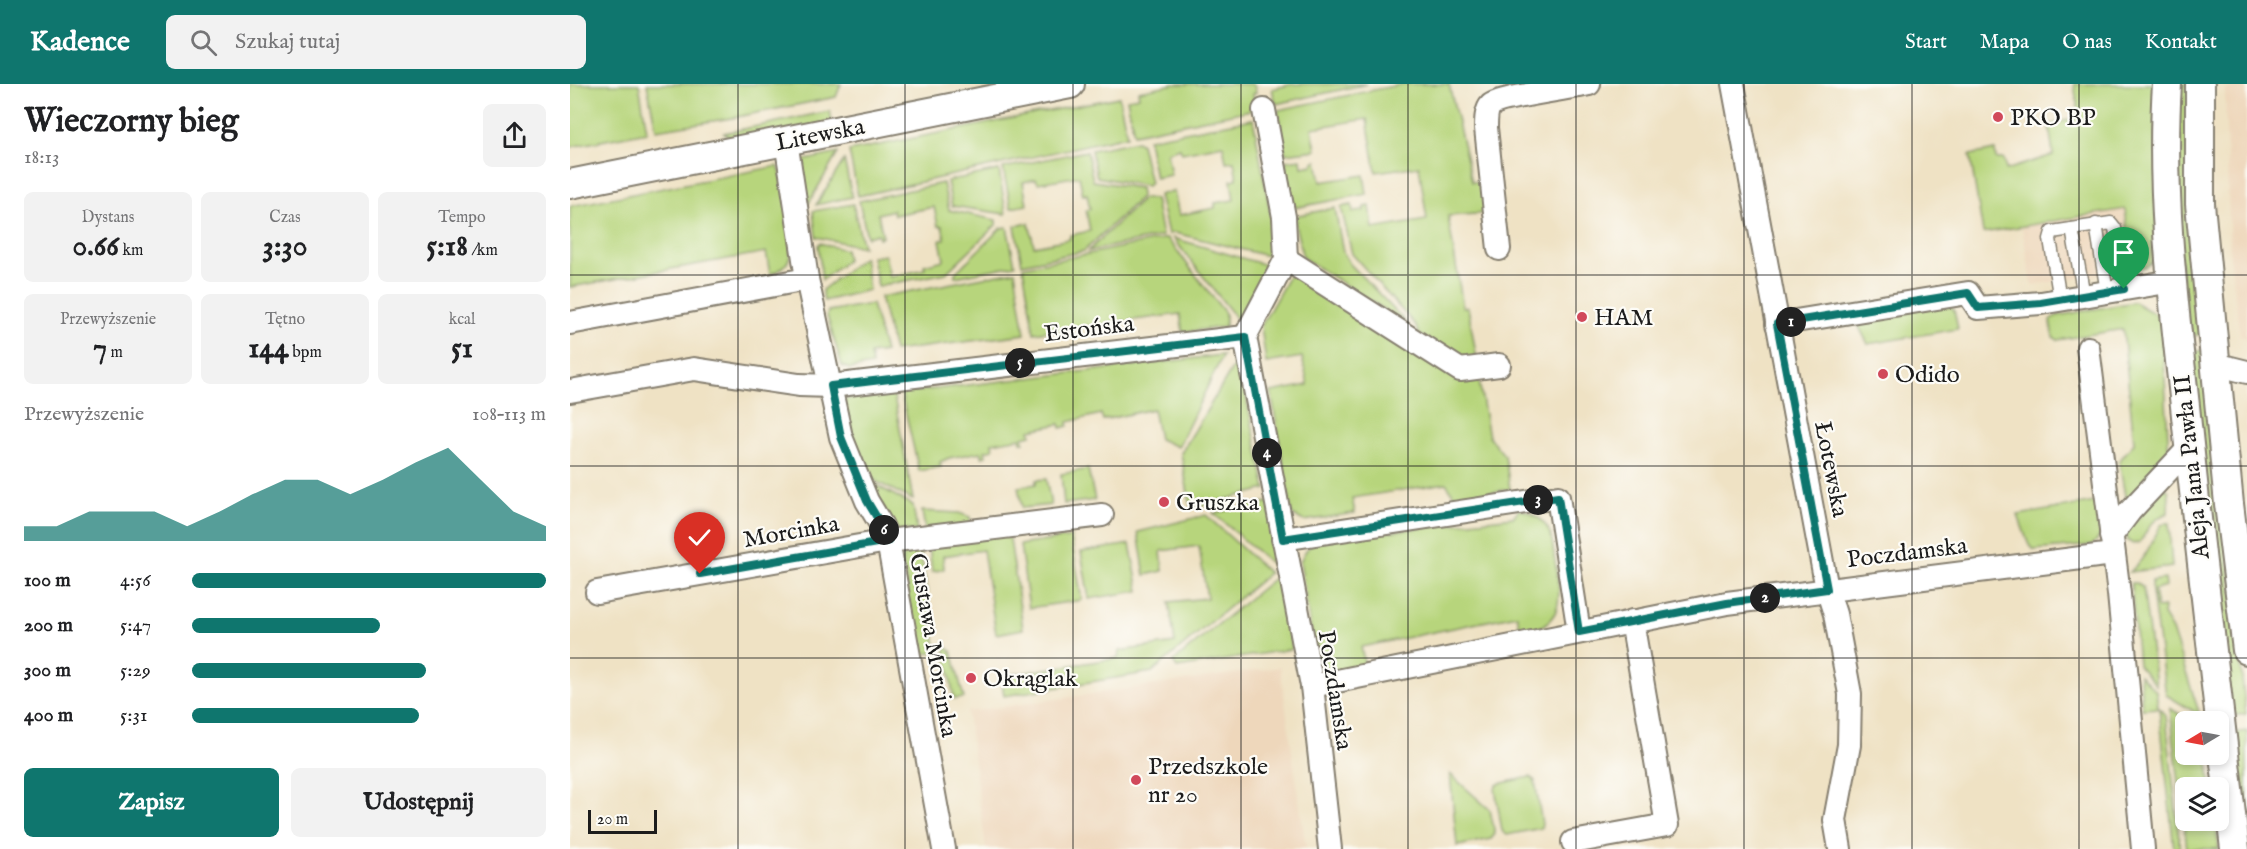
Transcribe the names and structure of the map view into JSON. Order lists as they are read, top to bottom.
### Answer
{
  "streets": {
    "street": [
      "Litewska",
      "Estońska",
      "Aleja Jana Pawła II",
      "Łotewska",
      "Morcinka",
      "Poczdamska",
      "Gustawa Morcinka"
    ]
  },
  "crossings": [
    ["Litewska", "Gustawa Morcinka"],
    ["Estońska", "Gustawa Morcinka"],
    ["Łotewska", "Poczdamska"],
    ["Morcinka", "Gustawa Morcinka"]
  ],
  "places": [
    "PKO BP",
    "HAM",
    "Odido",
    "Gruszka",
    "Okrąglak",
    "Przedszkole nr 20"
  ],
  "scale_bar": "20 m",
  "north": "left",
  "page": {
    "header": "Kadence",
    "search": "Szukaj tutaj",
    "nav": [
      "Start",
      "Mapa",
      "O nas",
      "Kontakt"
    ],
    "heading": ["Wieczorny bieg", "18:13"],
    "stats": [
      ["Dystans", "0.66 km"],
      ["Czas", "3:30"],
      ["Tempo", "5:18 /km"],
      ["Przewyższenie", "7 m"],
      ["Tętno", "144 bpm"],
      ["kcal", "51"]
    ],
    "pins": [
      "1",
      "5",
      "4",
      "3",
      "6",
      "2"
    ],
    "chart": ["Przewyższenie", "108–113 m"],
    "list": [
      {
        "name": "100 m",
        "note": "4:56"
      },
      {
        "name": "200 m",
        "note": "5:47"
      },
      {
        "name": "300 m",
        "note": "5:29"
      },
      {
        "name": "400 m",
        "note": "5:31"
      }
    ],
    "buttons": ["Zapisz", "Udostępnij"],
    "scale": "20 m"
  }
}
